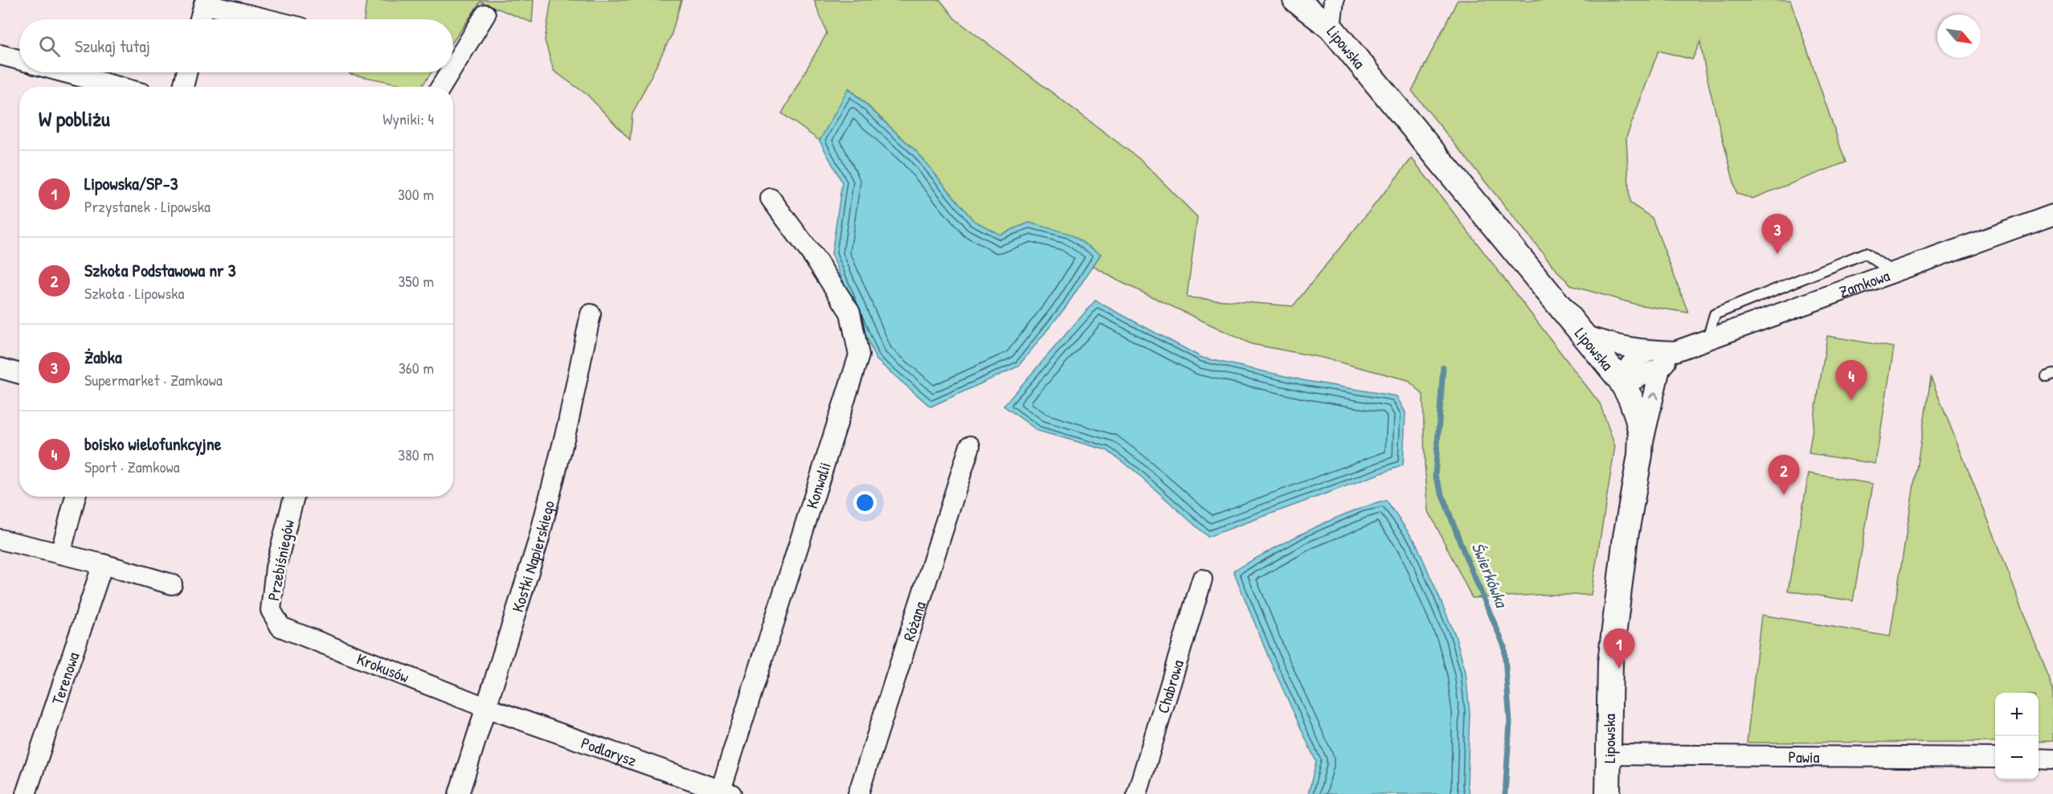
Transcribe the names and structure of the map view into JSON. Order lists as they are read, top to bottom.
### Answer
{
  "streets": {
    "street": [
      "Lipowska",
      "Zamkowa",
      "Konwalii",
      "Kostki Napierskiego",
      "Przebiśniegów",
      "Różana",
      "Krokusów",
      "Terenowa",
      "Chabrowa",
      "Podlarysz",
      "Pawia"
    ]
  },
  "crossings": [
    ["Lipowska", "Zamkowa"],
    ["Lipowska", "Pawia"],
    ["Konwalii", "Podlarysz"],
    ["Kostki Napierskiego", "Krokusów"],
    ["Kostki Napierskiego", "Podlarysz"],
    ["Przebiśniegów", "Krokusów"],
    ["Krokusów", "Podlarysz"]
  ],
  "water": ["Świerkówka"],
  "north": "bottom right",
  "page": {
    "search": "Szukaj tutaj",
    "heading": ["W pobliżu", "Wyniki: 4"],
    "list": [
      {
        "mark": "1",
        "name": "Lipowska/SP-3",
        "note": "Przystanek · Lipowska",
        "value": "300 m"
      },
      {
        "mark": "2",
        "name": "Szkoła Podstawowa nr 3",
        "note": "Szkoła · Lipowska",
        "value": "350 m"
      },
      {
        "mark": "3",
        "name": "Żabka",
        "note": "Supermarket · Zamkowa",
        "value": "360 m"
      },
      {
        "mark": "4",
        "name": "boisko wielofunkcyjne",
        "note": "Sport · Zamkowa",
        "value": "380 m"
      }
    ],
    "pins": [
      "3",
      "4",
      "2",
      "1"
    ],
    "map_buttons": ["+", "−"]
  }
}
